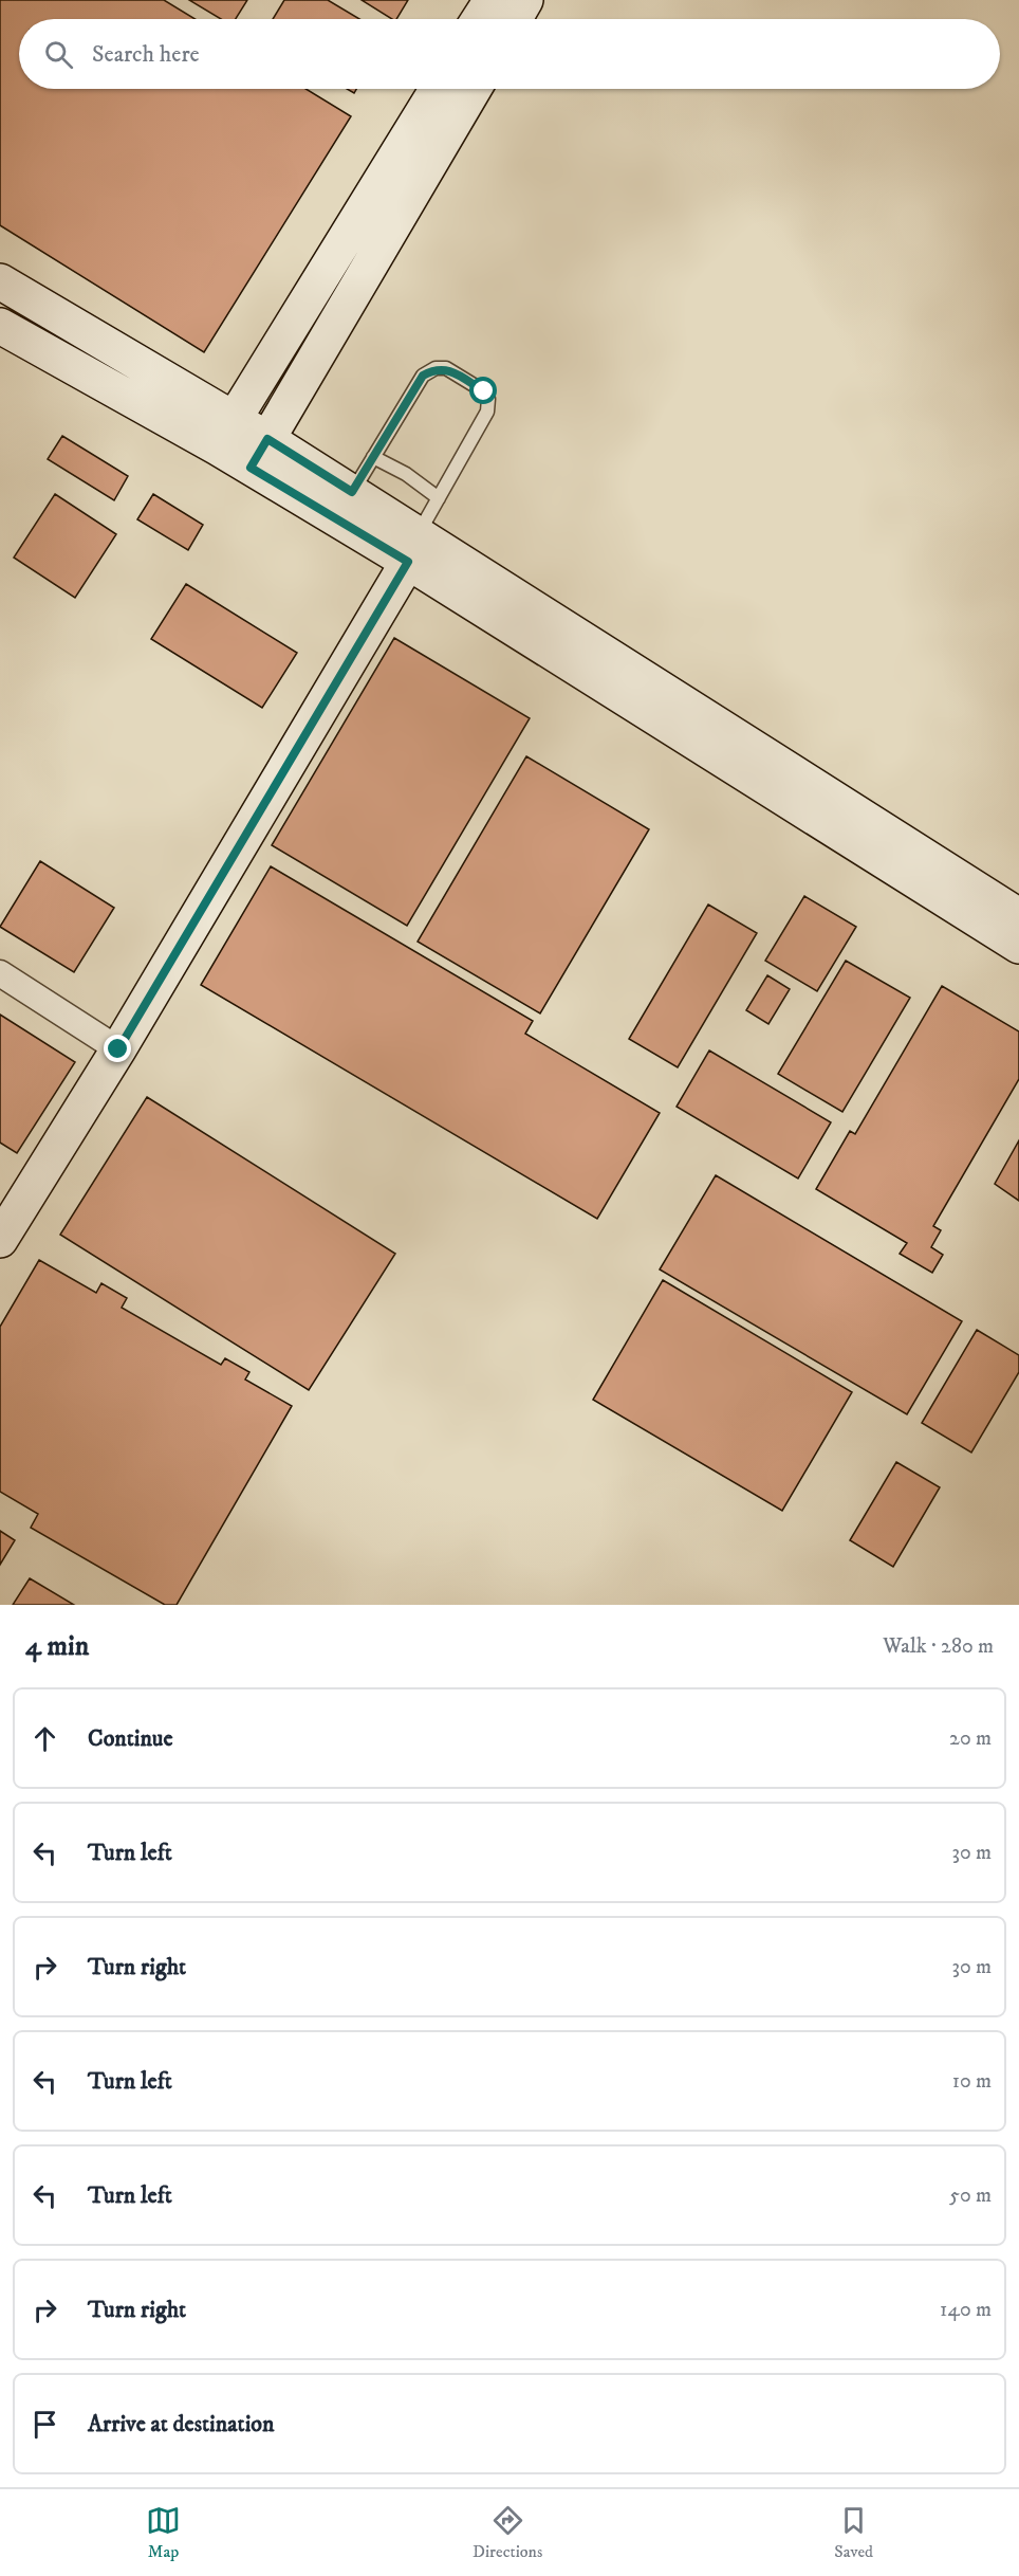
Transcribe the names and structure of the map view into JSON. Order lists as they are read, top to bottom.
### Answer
{
  "page": {
    "search": "Search here",
    "heading": ["4 min", "Walk · 280 m"],
    "list": [
      ["Continue", "20 m"],
      ["Turn left", "30 m"],
      ["Turn right", "30 m"],
      ["Turn left", "10 m"],
      ["Turn left", "50 m"],
      ["Turn right", "140 m"],
      "Arrive at destination"
    ],
    "nav": ["Map", "Directions", "Saved"]
  }
}
